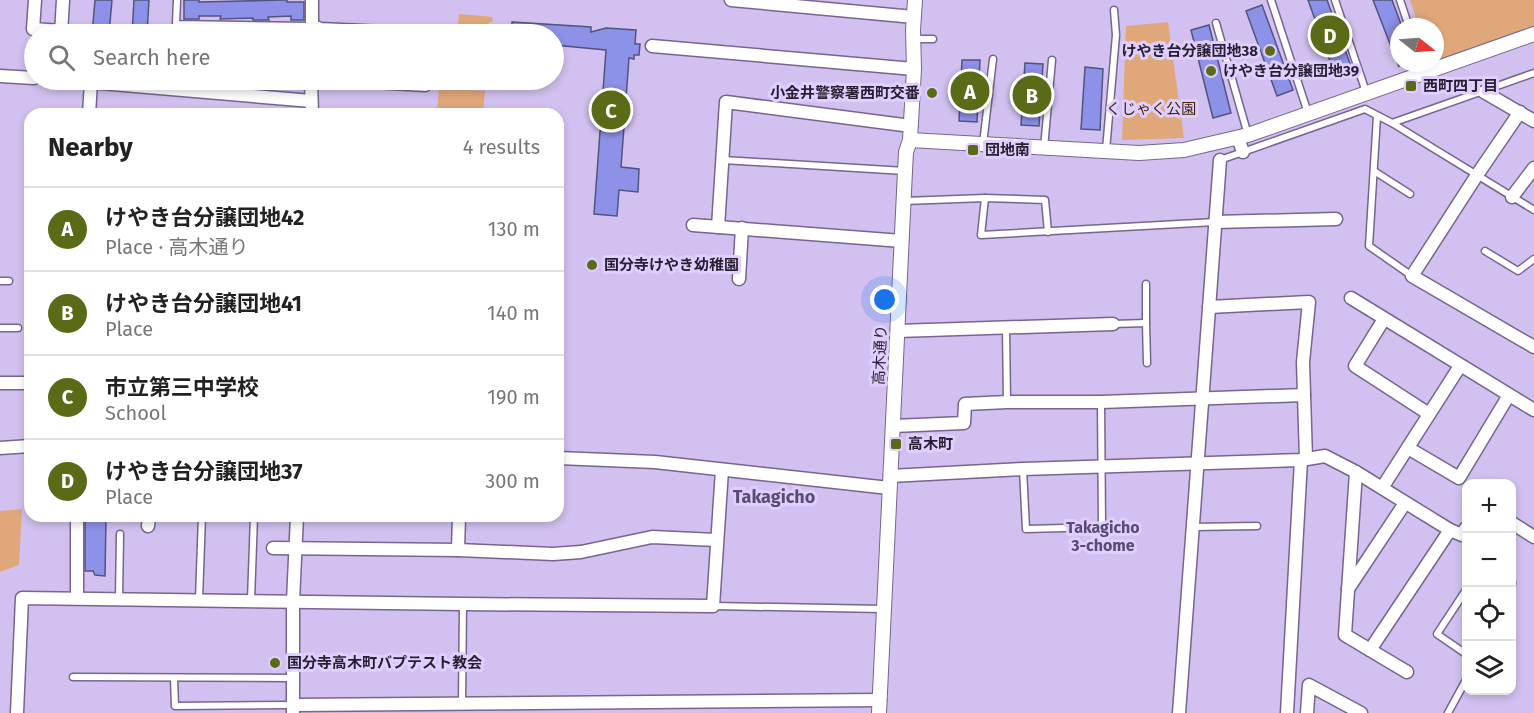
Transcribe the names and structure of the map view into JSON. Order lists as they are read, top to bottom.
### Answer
{
  "streets": {
    "street": ["高木通り"]
  },
  "districts": ["Takagicho", "Takagicho 3-chome"],
  "parks": ["くじゃく公園"],
  "places": {
    "other": [
      "けやき台分譲団地38",
      "けやき台分譲団地39",
      "小金井警察署西町交番",
      "国分寺けやき幼稚園",
      "国分寺高木町バプテスト教会"
    ],
    "transit": ["西町四丁目", "団地南", "高木町"]
  },
  "north": "right",
  "page": {
    "pins": [
      "D",
      "A",
      "B",
      "C"
    ],
    "search": "Search here",
    "heading": ["Nearby", "4 results"],
    "list": [
      {
        "mark": "A",
        "name": "けやき台分譲団地42",
        "note": "Place · 高木通り",
        "value": "130 m"
      },
      {
        "mark": "B",
        "name": "けやき台分譲団地41",
        "note": "Place",
        "value": "140 m"
      },
      {
        "mark": "C",
        "name": "市立第三中学校",
        "note": "School",
        "value": "190 m"
      },
      {
        "mark": "D",
        "name": "けやき台分譲団地37",
        "note": "Place",
        "value": "300 m"
      }
    ],
    "map_buttons": ["+", "−"]
  }
}
